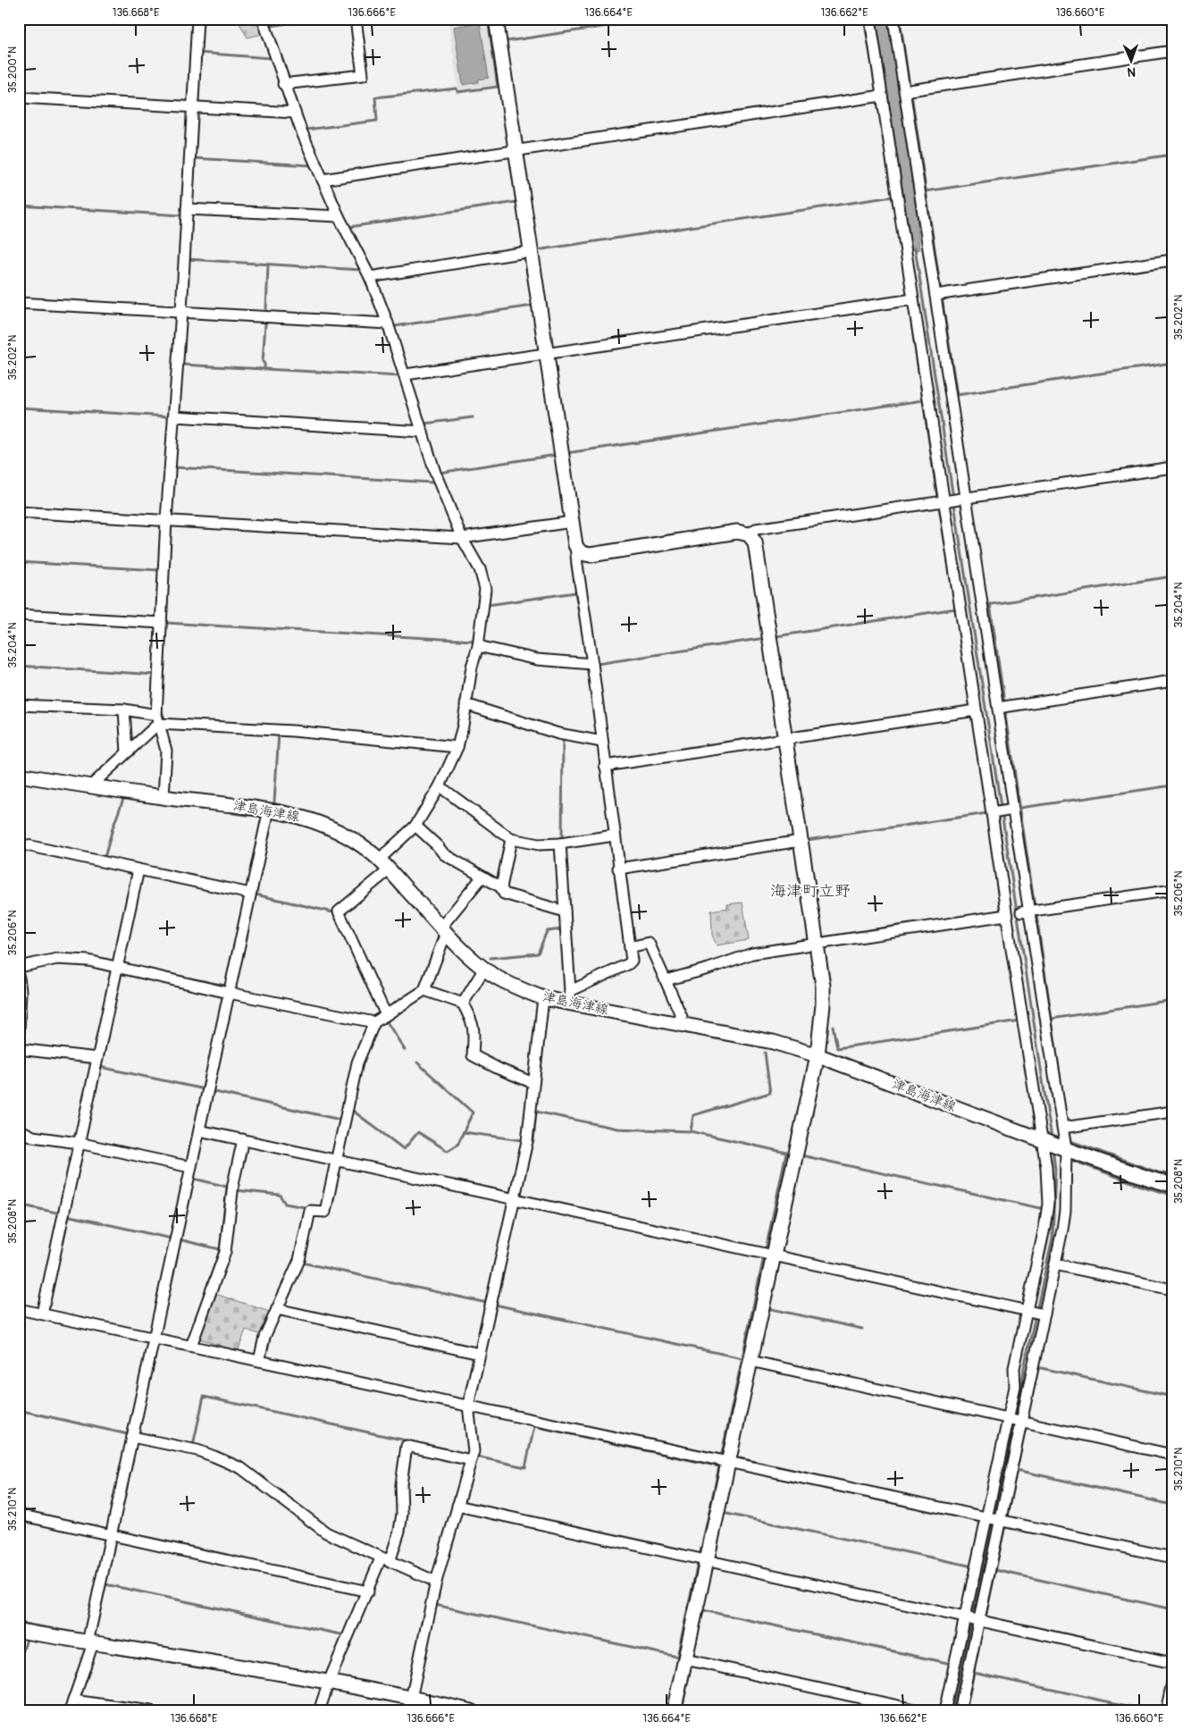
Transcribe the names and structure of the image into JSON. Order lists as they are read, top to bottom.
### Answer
{
  "streets": {
    "street": ["津島海津線"]
  },
  "districts": ["海津町立野"],
  "north": "bottom",
  "coordinates": [
    "136.668°E",
    "136.666°E",
    "136.664°E",
    "136.662°E",
    "136.660°E",
    "35.200°N",
    "35.202°N",
    "35.204°N",
    "35.206°N",
    "35.208°N",
    "35.210°N"
  ]
}
